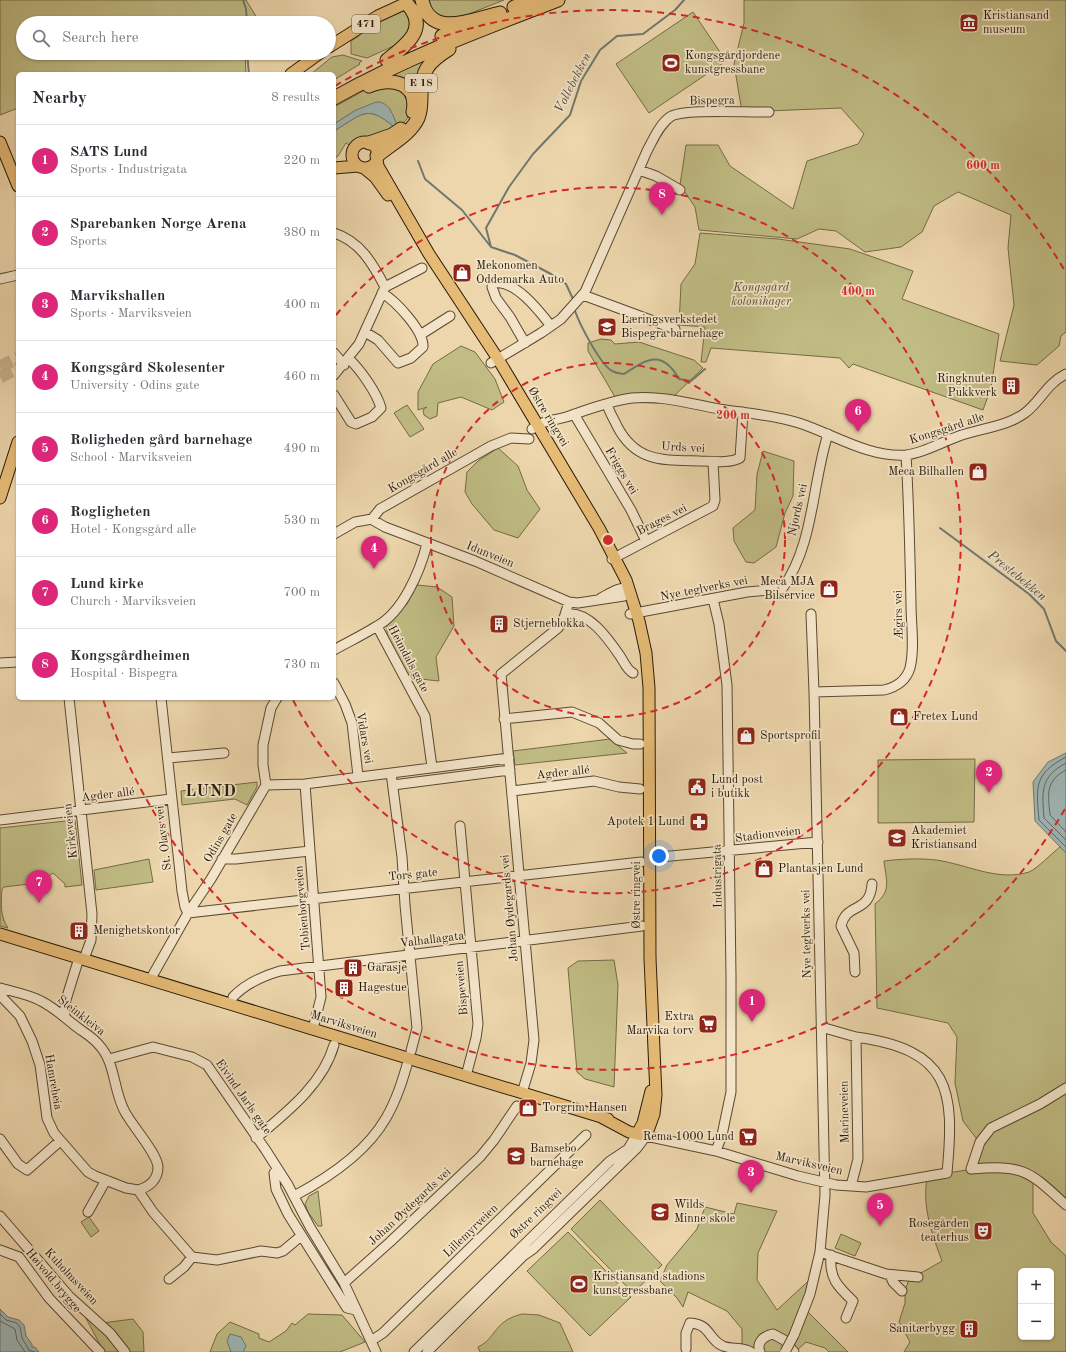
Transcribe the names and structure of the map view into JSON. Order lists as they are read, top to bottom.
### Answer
{
  "streets": {
    "highway": ["E 18"],
    "main road": ["471", "Østre ringvei", "Marviksveien"],
    "street": [
      "Bispegra",
      "Kongsgård alle",
      "Urds vei",
      "Friggs vei",
      "Njords vei",
      "Brages vei",
      "Idunveien",
      "Nye teglverks vei",
      "Ægirs vei",
      "Heimdals gate",
      "Vidars vei",
      "Agder allé",
      "Kirkeveien",
      "Stadionveien",
      "St. Olavs vei",
      "Odins gate",
      "Tors gate",
      "Industrigata",
      "Tobienborgveien",
      "Johan Øydegards vei",
      "Valhallagata",
      "Bispeveien",
      "Steinkleiva",
      "Hamreheia",
      "Eivind Jarls gate",
      "Marineveien",
      "Lillemyrveien",
      "Kuholmsveien",
      "Høivold brygge"
    ]
  },
  "crossings": [
    ["E 18", "Østre ringvei"],
    ["Bispegra", "Østre ringvei"],
    ["Østre ringvei", "Kongsgård alle"],
    ["Østre ringvei", "Brages vei"],
    ["Østre ringvei", "Idunveien"],
    ["Østre ringvei", "Nye teglverks vei"],
    ["Østre ringvei", "Stadionveien"],
    ["Østre ringvei", "Tors gate"],
    ["Østre ringvei", "Marviksveien"],
    ["Kongsgård alle", "Urds vei"],
    ["Kongsgård alle", "Friggs vei"],
    ["Kongsgård alle", "Njords vei"],
    ["Kongsgård alle", "Idunveien"],
    ["Kongsgård alle", "Ægirs vei"],
    ["Urds vei", "Brages vei"],
    ["Friggs vei", "Brages vei"],
    ["Njords vei", "Nye teglverks vei"],
    ["Idunveien", "Johan Øydegards vei"],
    ["Nye teglverks vei", "Ægirs vei"],
    ["Nye teglverks vei", "Stadionveien"],
    ["Nye teglverks vei", "Industrigata"],
    ["Nye teglverks vei", "Marviksveien"],
    ["Agder allé", "Kirkeveien"],
    ["Agder allé", "St. Olavs vei"],
    ["Agder allé", "Johan Øydegards vei"],
    ["Kirkeveien", "Marviksveien"],
    ["Stadionveien", "Tors gate"],
    ["Stadionveien", "Industrigata"],
    ["St. Olavs vei", "Odins gate"],
    ["St. Olavs vei", "Tors gate"],
    ["Odins gate", "Tors gate"],
    ["Odins gate", "Marviksveien"],
    ["Tors gate", "Tobienborgveien"],
    ["Tors gate", "Johan Øydegards vei"],
    ["Tors gate", "Bispeveien"],
    ["Industrigata", "Marviksveien"],
    ["Tobienborgveien", "Valhallagata"],
    ["Tobienborgveien", "Marviksveien"],
    ["Johan Øydegards vei", "Valhallagata"],
    ["Johan Øydegards vei", "Marviksveien"],
    ["Johan Øydegards vei", "Eivind Jarls gate"],
    ["Valhallagata", "Bispeveien"],
    ["Bispeveien", "Marviksveien"],
    ["Steinkleiva", "Hamreheia"],
    ["Steinkleiva", "Eivind Jarls gate"],
    ["Marviksveien", "Marineveien"],
    ["Eivind Jarls gate", "Lillemyrveien"]
  ],
  "districts": ["LUND"],
  "water": ["Vollebekken", "Prestebekken"],
  "parks": ["Kongsgård kolonihager"],
  "places": {
    "museum": ["Kristiansand museum"],
    "sports": ["Kongsgårdjordene kunstgressbane", "Kristiansand stadions kunstgressbane"],
    "shop": [
      "Mekonomen Oddemarka Auto",
      "Meca Bilhallen",
      "Meca MJA Bilservice",
      "Fretex Lund",
      "Sportsprofil",
      "Plantasjen Lund",
      "Torgrim Hansen"
    ],
    "school or university": [
      "Læringsverkstedet Bispegra barnehage",
      "Akademiet Kristiansand",
      "Bamsebo barnehage",
      "Wilds Minne skole"
    ],
    "building": [
      "Ringknuten Pukkverk",
      "Stjerneblokka",
      "Menighetskontor",
      "Garasje",
      "Hagestue",
      "Sanitærbygg"
    ],
    "public building": ["Lund post i butikk"],
    "pharmacy": ["Apotek 1 Lund"],
    "supermarket": ["Extra Marvika torv", "Rema 1000 Lund"],
    "theatre": ["Rosegården teaterhus"]
  },
  "page": {
    "search": "Search here",
    "heading": ["Nearby", "8 results"],
    "list": [
      {
        "mark": "1",
        "name": "SATS Lund",
        "note": "Sports · Industrigata",
        "value": "220 m"
      },
      {
        "mark": "2",
        "name": "Sparebanken Norge Arena",
        "note": "Sports",
        "value": "380 m"
      },
      {
        "mark": "3",
        "name": "Marvikshallen",
        "note": "Sports · Marviksveien",
        "value": "400 m"
      },
      {
        "mark": "4",
        "name": "Kongsgård Skolesenter",
        "note": "University · Odins gate",
        "value": "460 m"
      },
      {
        "mark": "5",
        "name": "Roligheden gård barnehage",
        "note": "School · Marviksveien",
        "value": "490 m"
      },
      {
        "mark": "6",
        "name": "Rogligheten",
        "note": "Hotel · Kongsgård alle",
        "value": "530 m"
      },
      {
        "mark": "7",
        "name": "Lund kirke",
        "note": "Church · Marviksveien",
        "value": "700 m"
      },
      {
        "mark": "8",
        "name": "Kongsgårdheimen",
        "note": "Hospital · Bispegra",
        "value": "730 m"
      }
    ],
    "pins": [
      "8",
      "6",
      "4",
      "2",
      "7",
      "1",
      "3",
      "5"
    ],
    "map_buttons": ["+", "−"]
  },
  "rings": ["600 m", "400 m", "200 m"]
}
